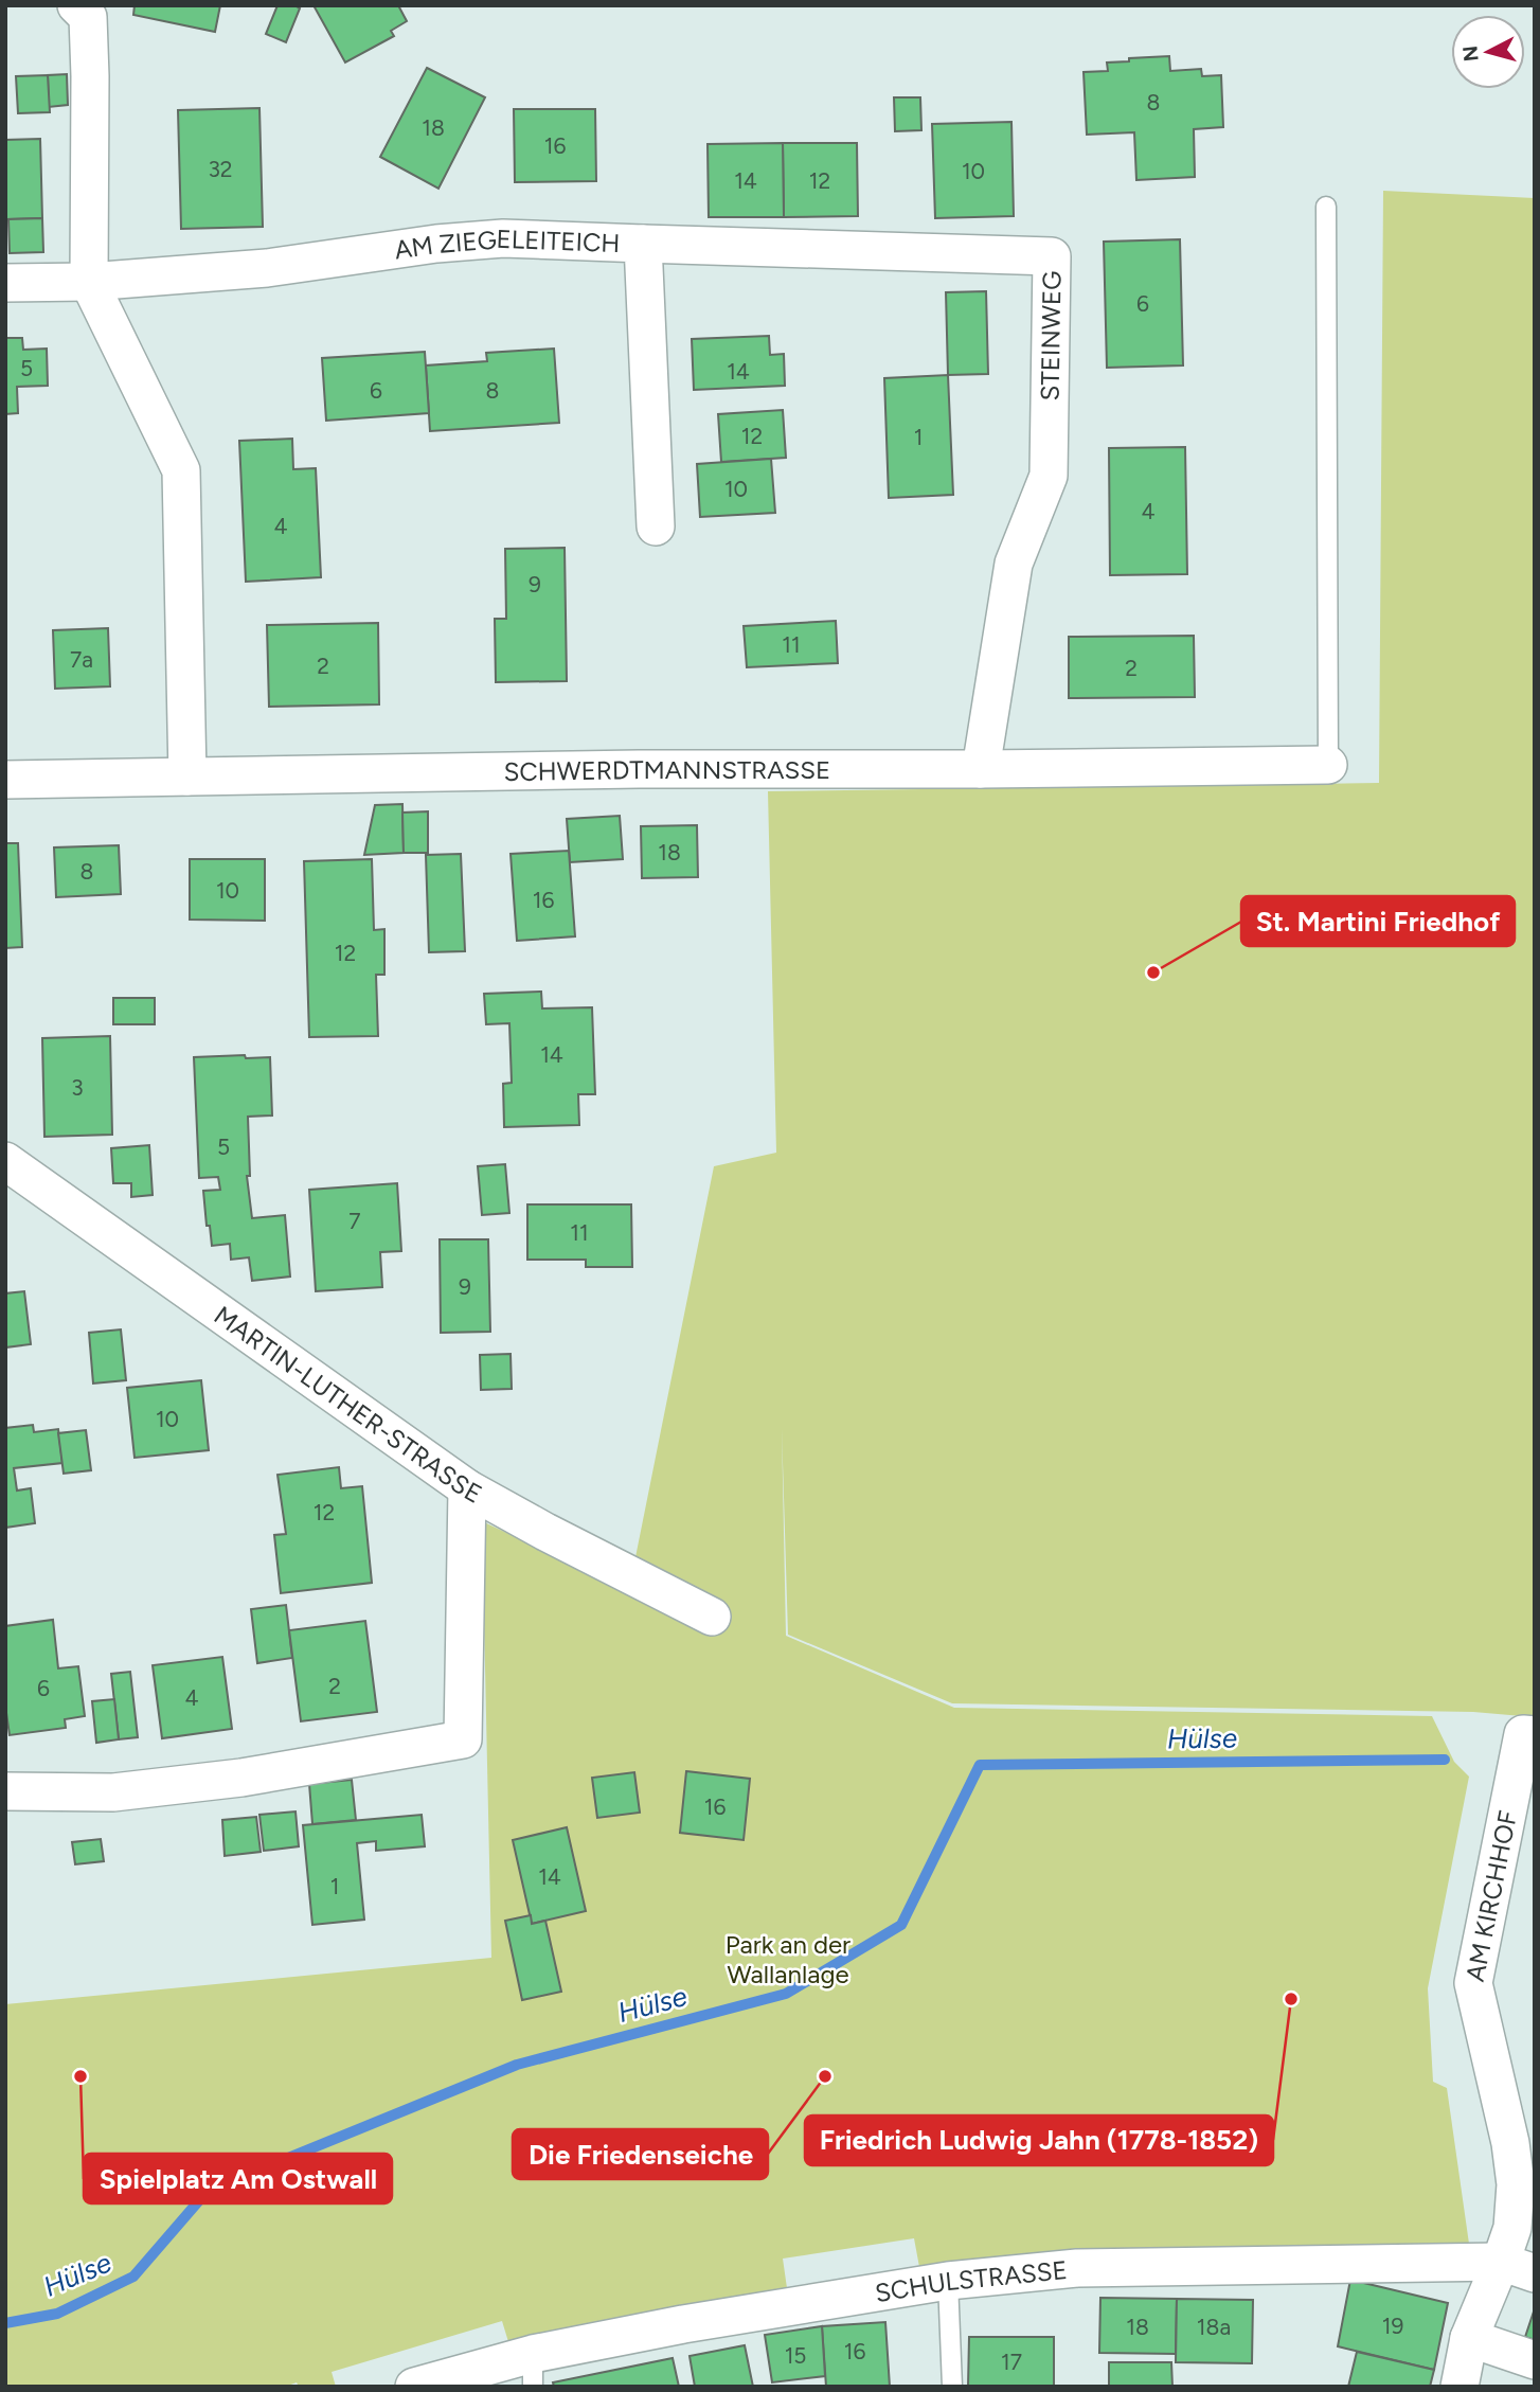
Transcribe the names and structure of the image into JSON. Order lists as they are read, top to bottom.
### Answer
{
  "streets": {
    "street": [
      "AM ZIEGELEITEICH",
      "STEINWEG",
      "SCHWERDTMANNSTRASSE",
      "MARTIN-LUTHER-STRASSE",
      "AM KIRCHHOF",
      "SCHULSTRASSE"
    ]
  },
  "crossings": [
    ["AM ZIEGELEITEICH", "STEINWEG"],
    ["STEINWEG", "SCHWERDTMANNSTRASSE"],
    ["AM KIRCHHOF", "SCHULSTRASSE"]
  ],
  "water": ["Hülse"],
  "parks": ["Park an der Wallanlage"],
  "places": [
    "St. Martini Friedhof",
    "Friedrich Ludwig Jahn (1778-1852)",
    "Spielplatz Am Ostwall",
    "Die Friedenseiche"
  ],
  "house_numbers": [
    "8",
    "18",
    "16",
    "32",
    "10",
    "14",
    "12",
    "6",
    "5",
    "14",
    "6",
    "8",
    "12",
    "1",
    "10",
    "4",
    "4",
    "9",
    "11",
    "7a",
    "2",
    "2",
    "18",
    "8",
    "10",
    "16",
    "12",
    "14",
    "3",
    "5",
    "7",
    "11",
    "9",
    "10",
    "12",
    "2",
    "6",
    "4",
    "16",
    "14",
    "1",
    "19",
    "18",
    "18a",
    "16",
    "15",
    "17"
  ],
  "north": "left"
}
